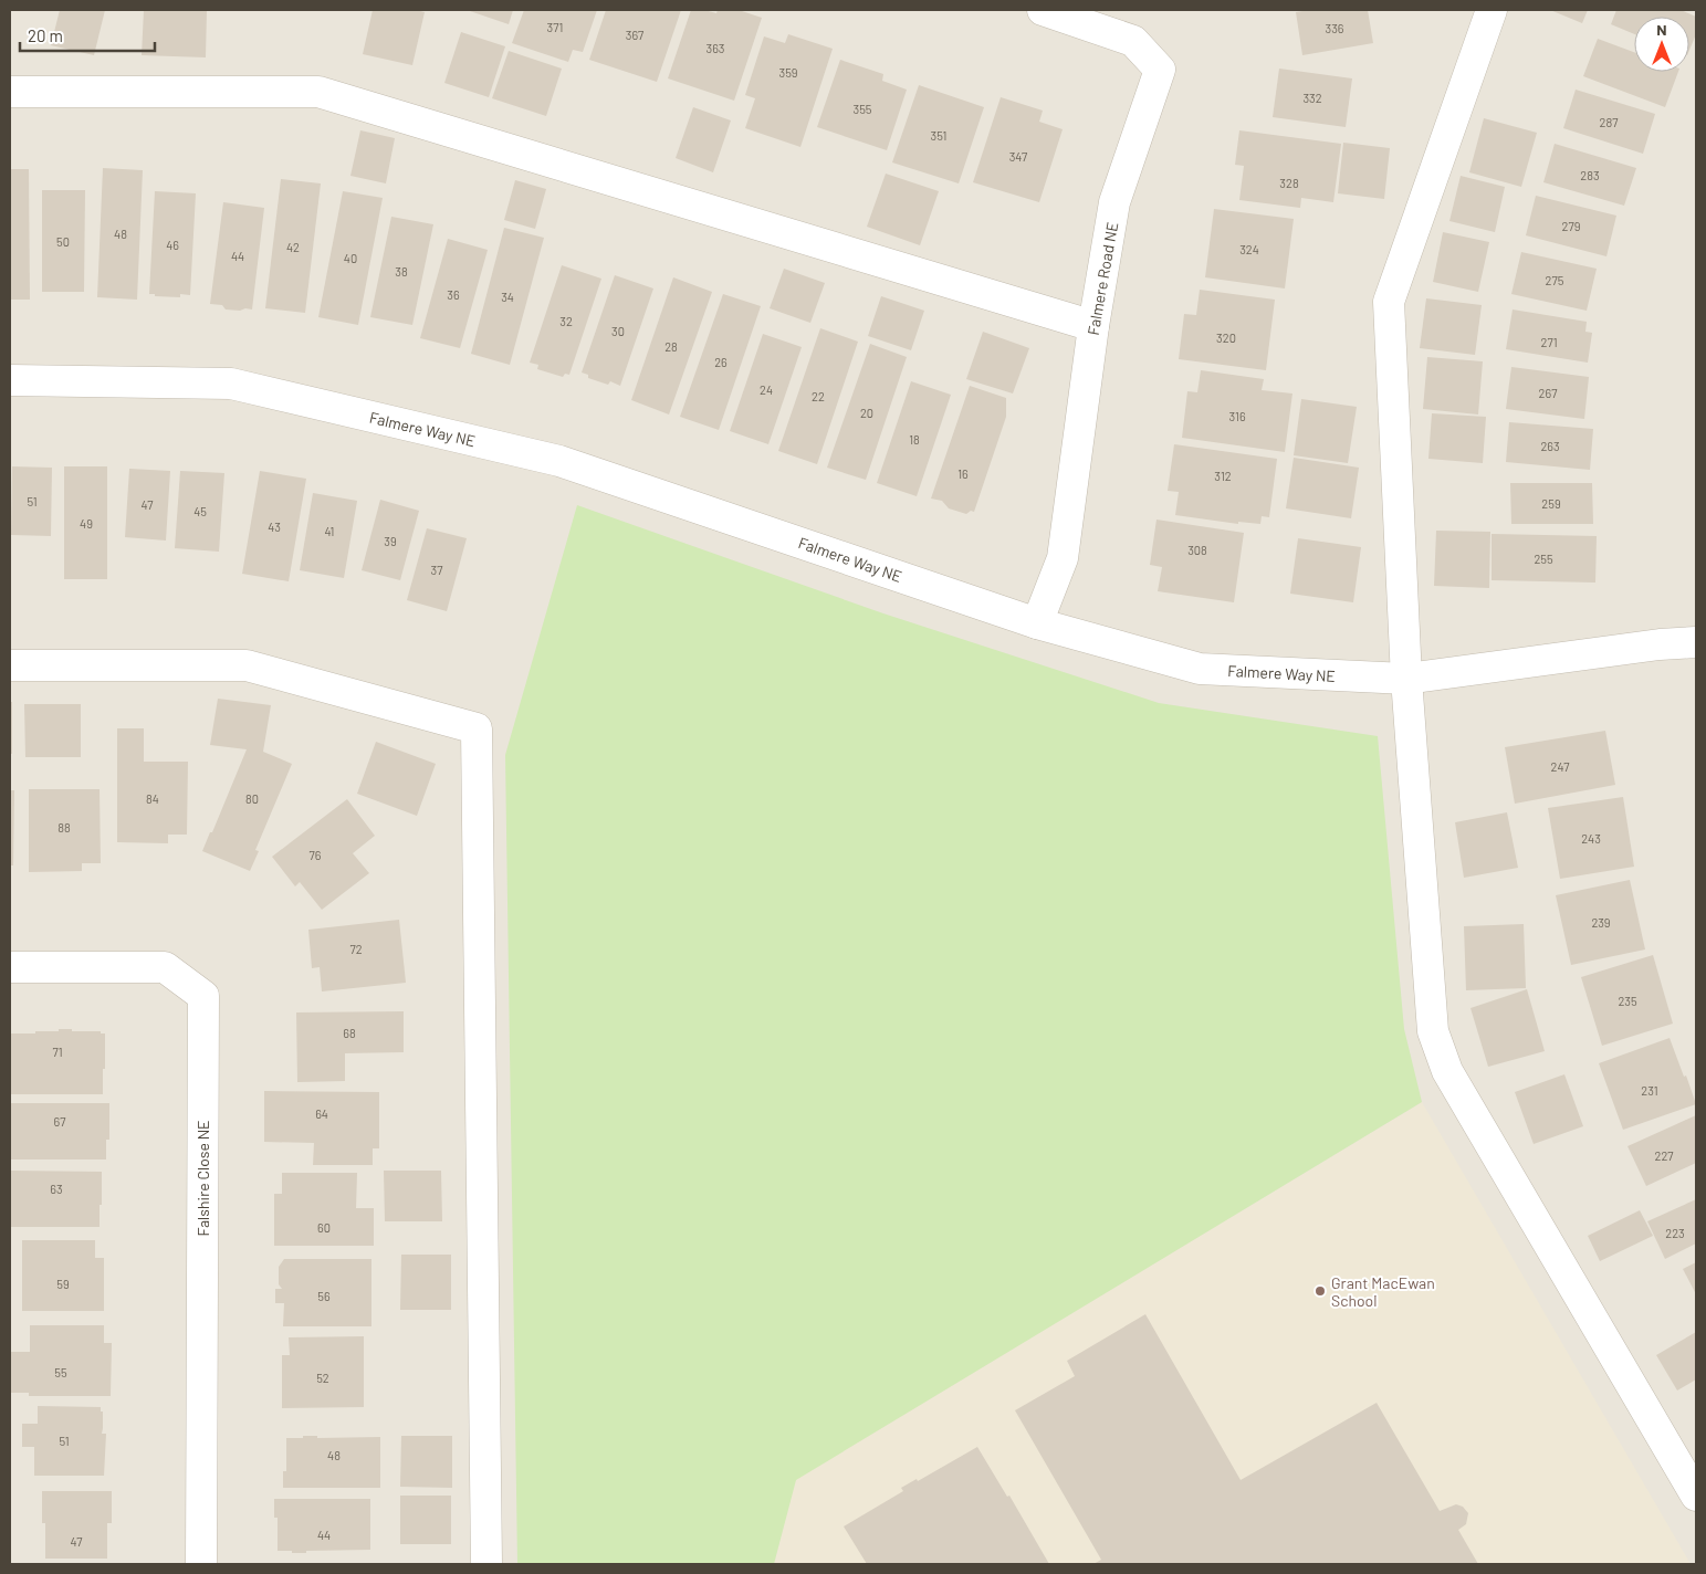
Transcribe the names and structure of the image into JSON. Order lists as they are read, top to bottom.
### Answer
{
  "streets": {
    "street": ["Falmere Road NE", "Falmere Way NE", "Falshire Close NE"]
  },
  "crossings": [
    ["Falmere Road NE", "Falmere Way NE"]
  ],
  "places": ["Grant MacEwan School"],
  "house_numbers": [
    "371",
    "336",
    "367",
    "363",
    "359",
    "332",
    "355",
    "287",
    "351",
    "347",
    "283",
    "328",
    "279",
    "48",
    "50",
    "46",
    "42",
    "324",
    "44",
    "40",
    "38",
    "275",
    "36",
    "34",
    "32",
    "30",
    "320",
    "271",
    "28",
    "26",
    "24",
    "267",
    "22",
    "20",
    "316",
    "18",
    "263",
    "16",
    "312",
    "51",
    "259",
    "47",
    "45",
    "49",
    "43",
    "41",
    "39",
    "308",
    "255",
    "37",
    "247",
    "84",
    "80",
    "88",
    "243",
    "76",
    "239",
    "72",
    "235",
    "68",
    "71",
    "231",
    "64",
    "67",
    "227",
    "63",
    "60",
    "223",
    "59",
    "56",
    "55",
    "52",
    "51",
    "48",
    "44",
    "47"
  ],
  "scale_bar": "20 m",
  "north": "top"
}
